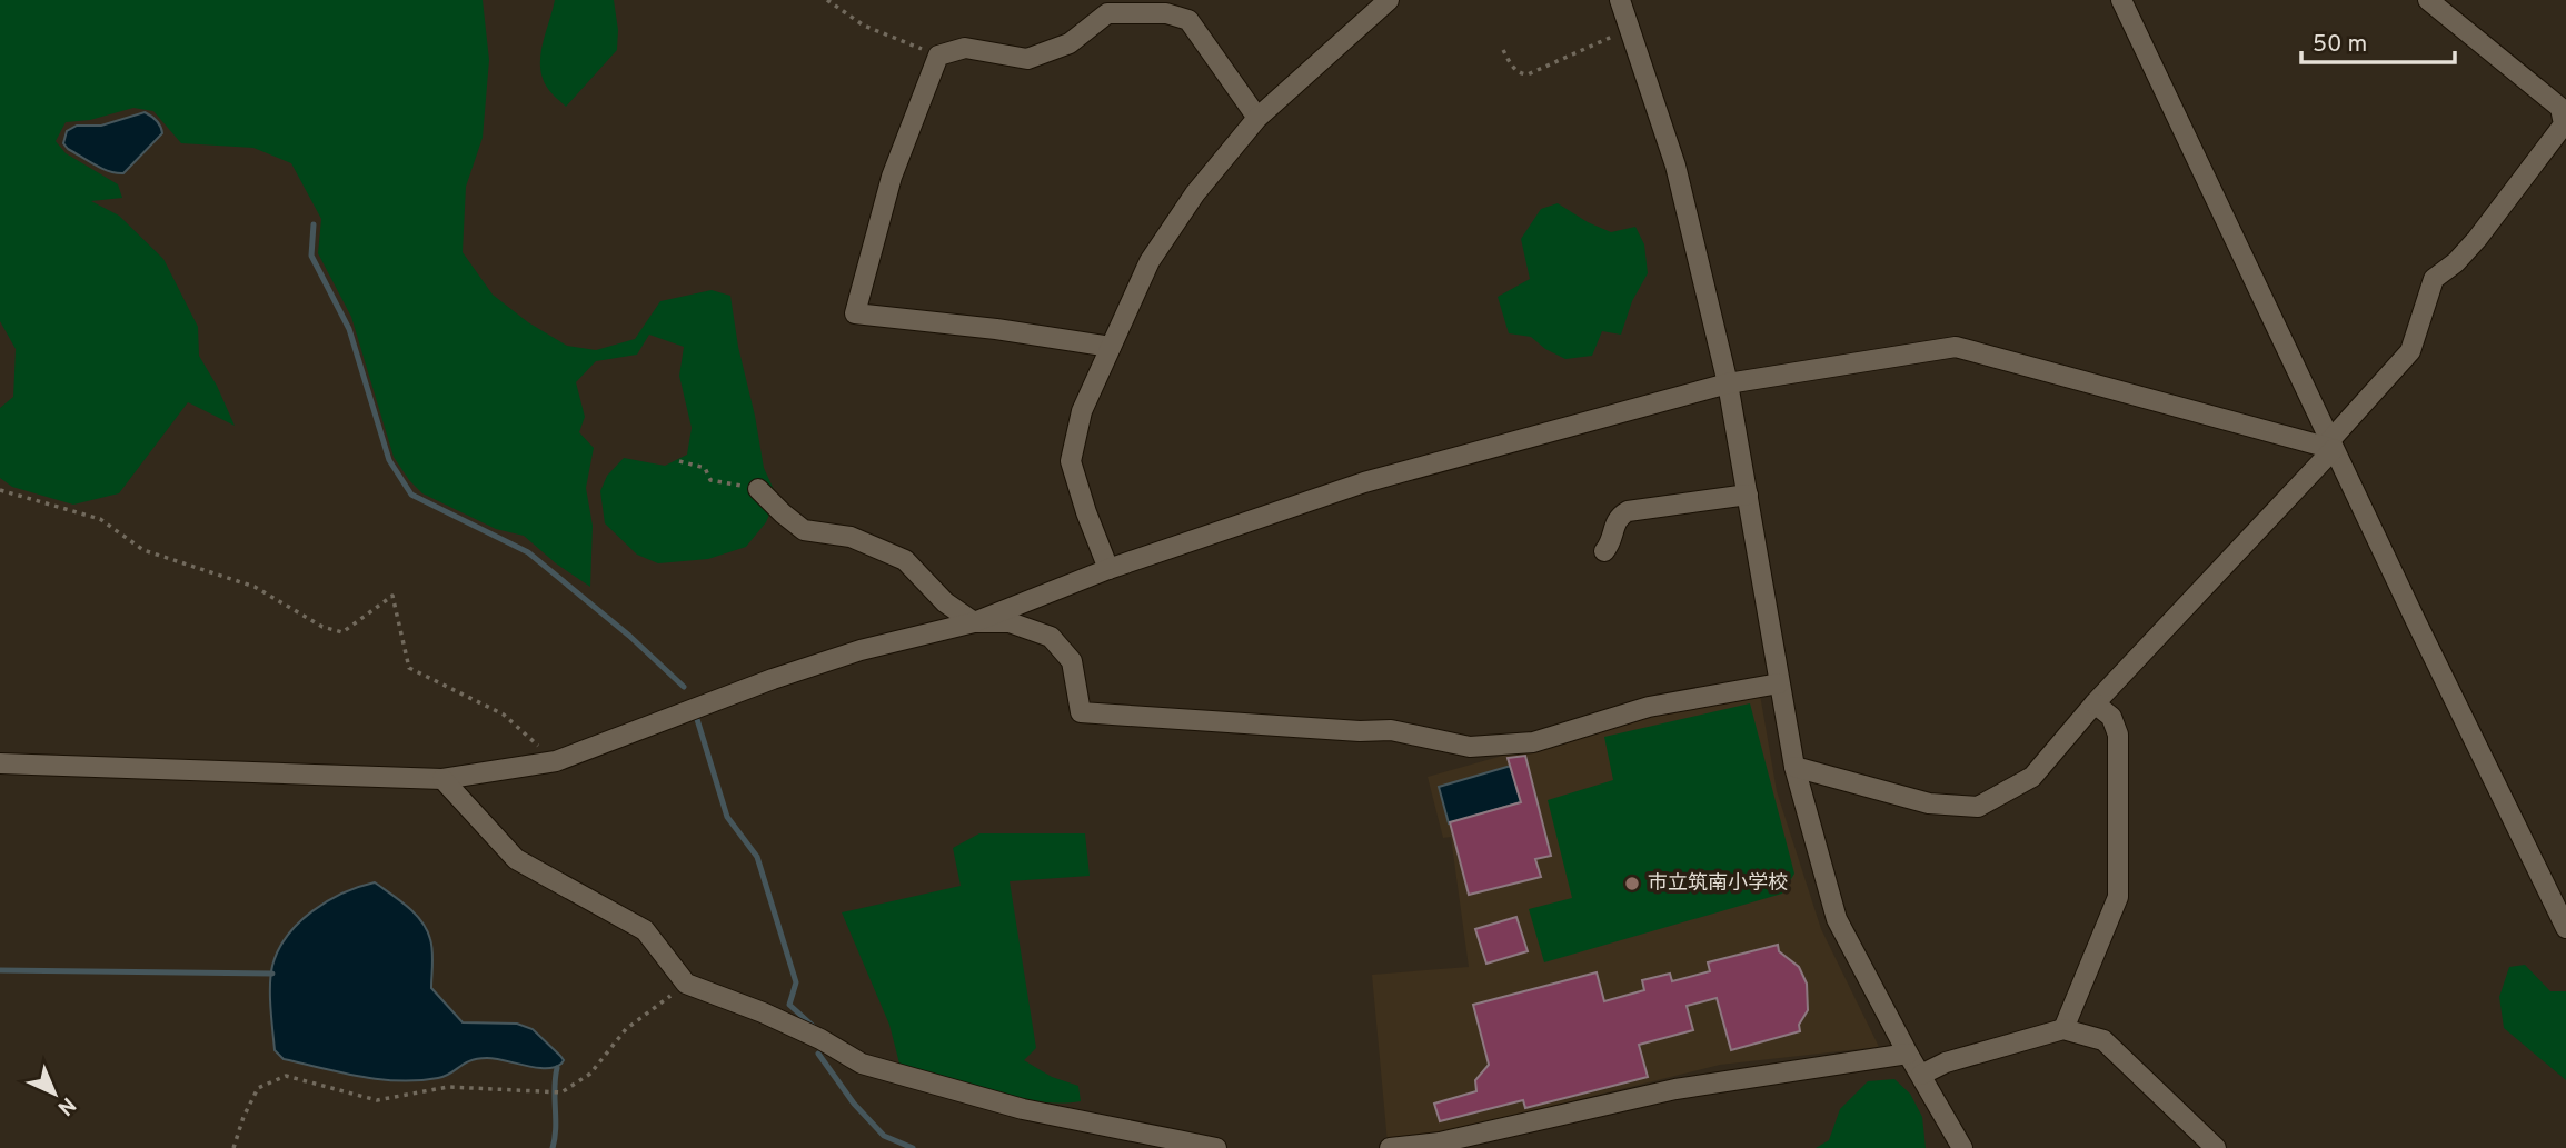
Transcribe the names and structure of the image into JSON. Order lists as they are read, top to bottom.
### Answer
{
  "places": ["市立筑南小学校"],
  "scale_bar": "50 m",
  "north": "bottom right"
}
